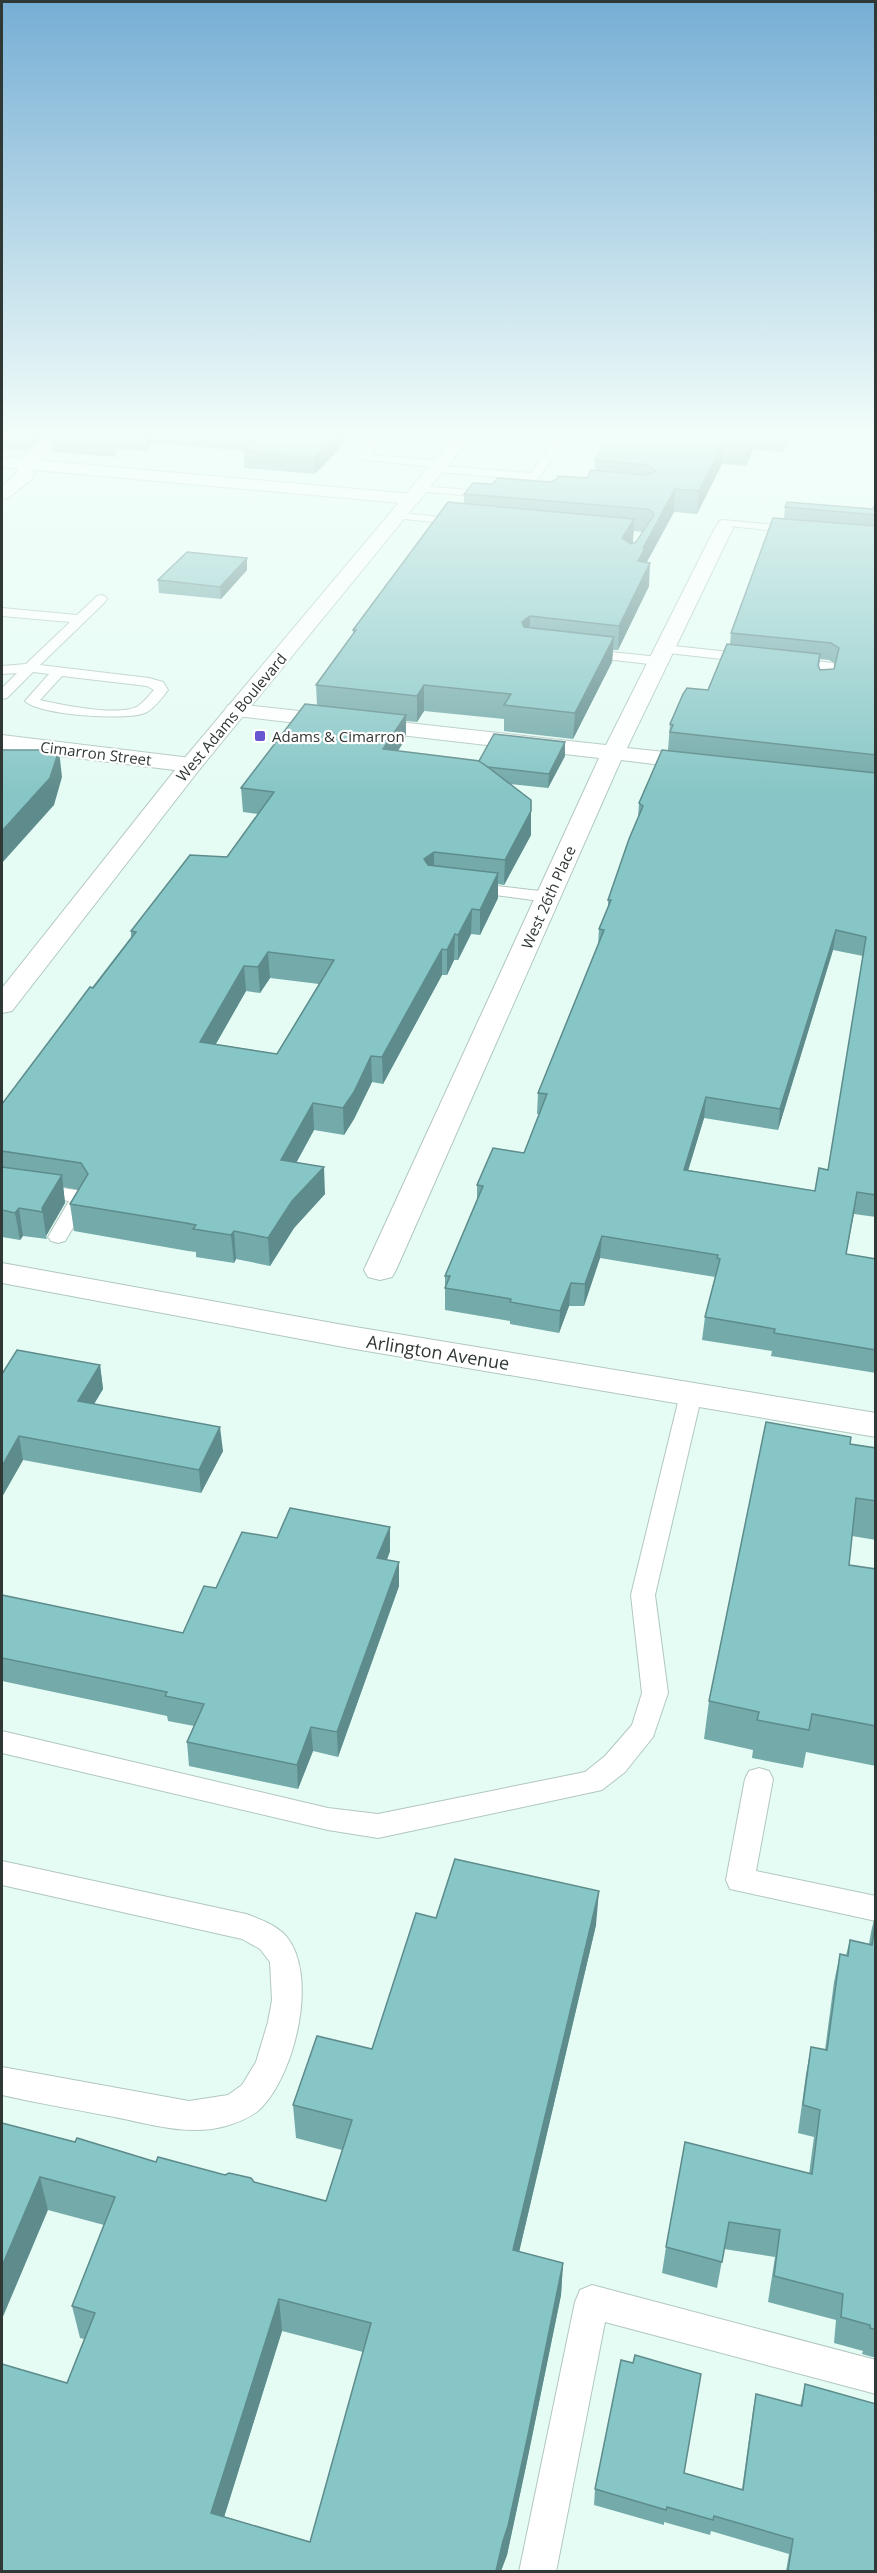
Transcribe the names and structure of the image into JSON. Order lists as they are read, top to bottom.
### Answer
{
  "streets": {
    "street": [
      "West Adams Boulevard",
      "Cimarron Street",
      "West 26th Place",
      "Arlington Avenue"
    ]
  },
  "crossings": [
    ["West Adams Boulevard", "Cimarron Street"]
  ],
  "places": {
    "transit": ["Adams & Cimarron"]
  }
}
